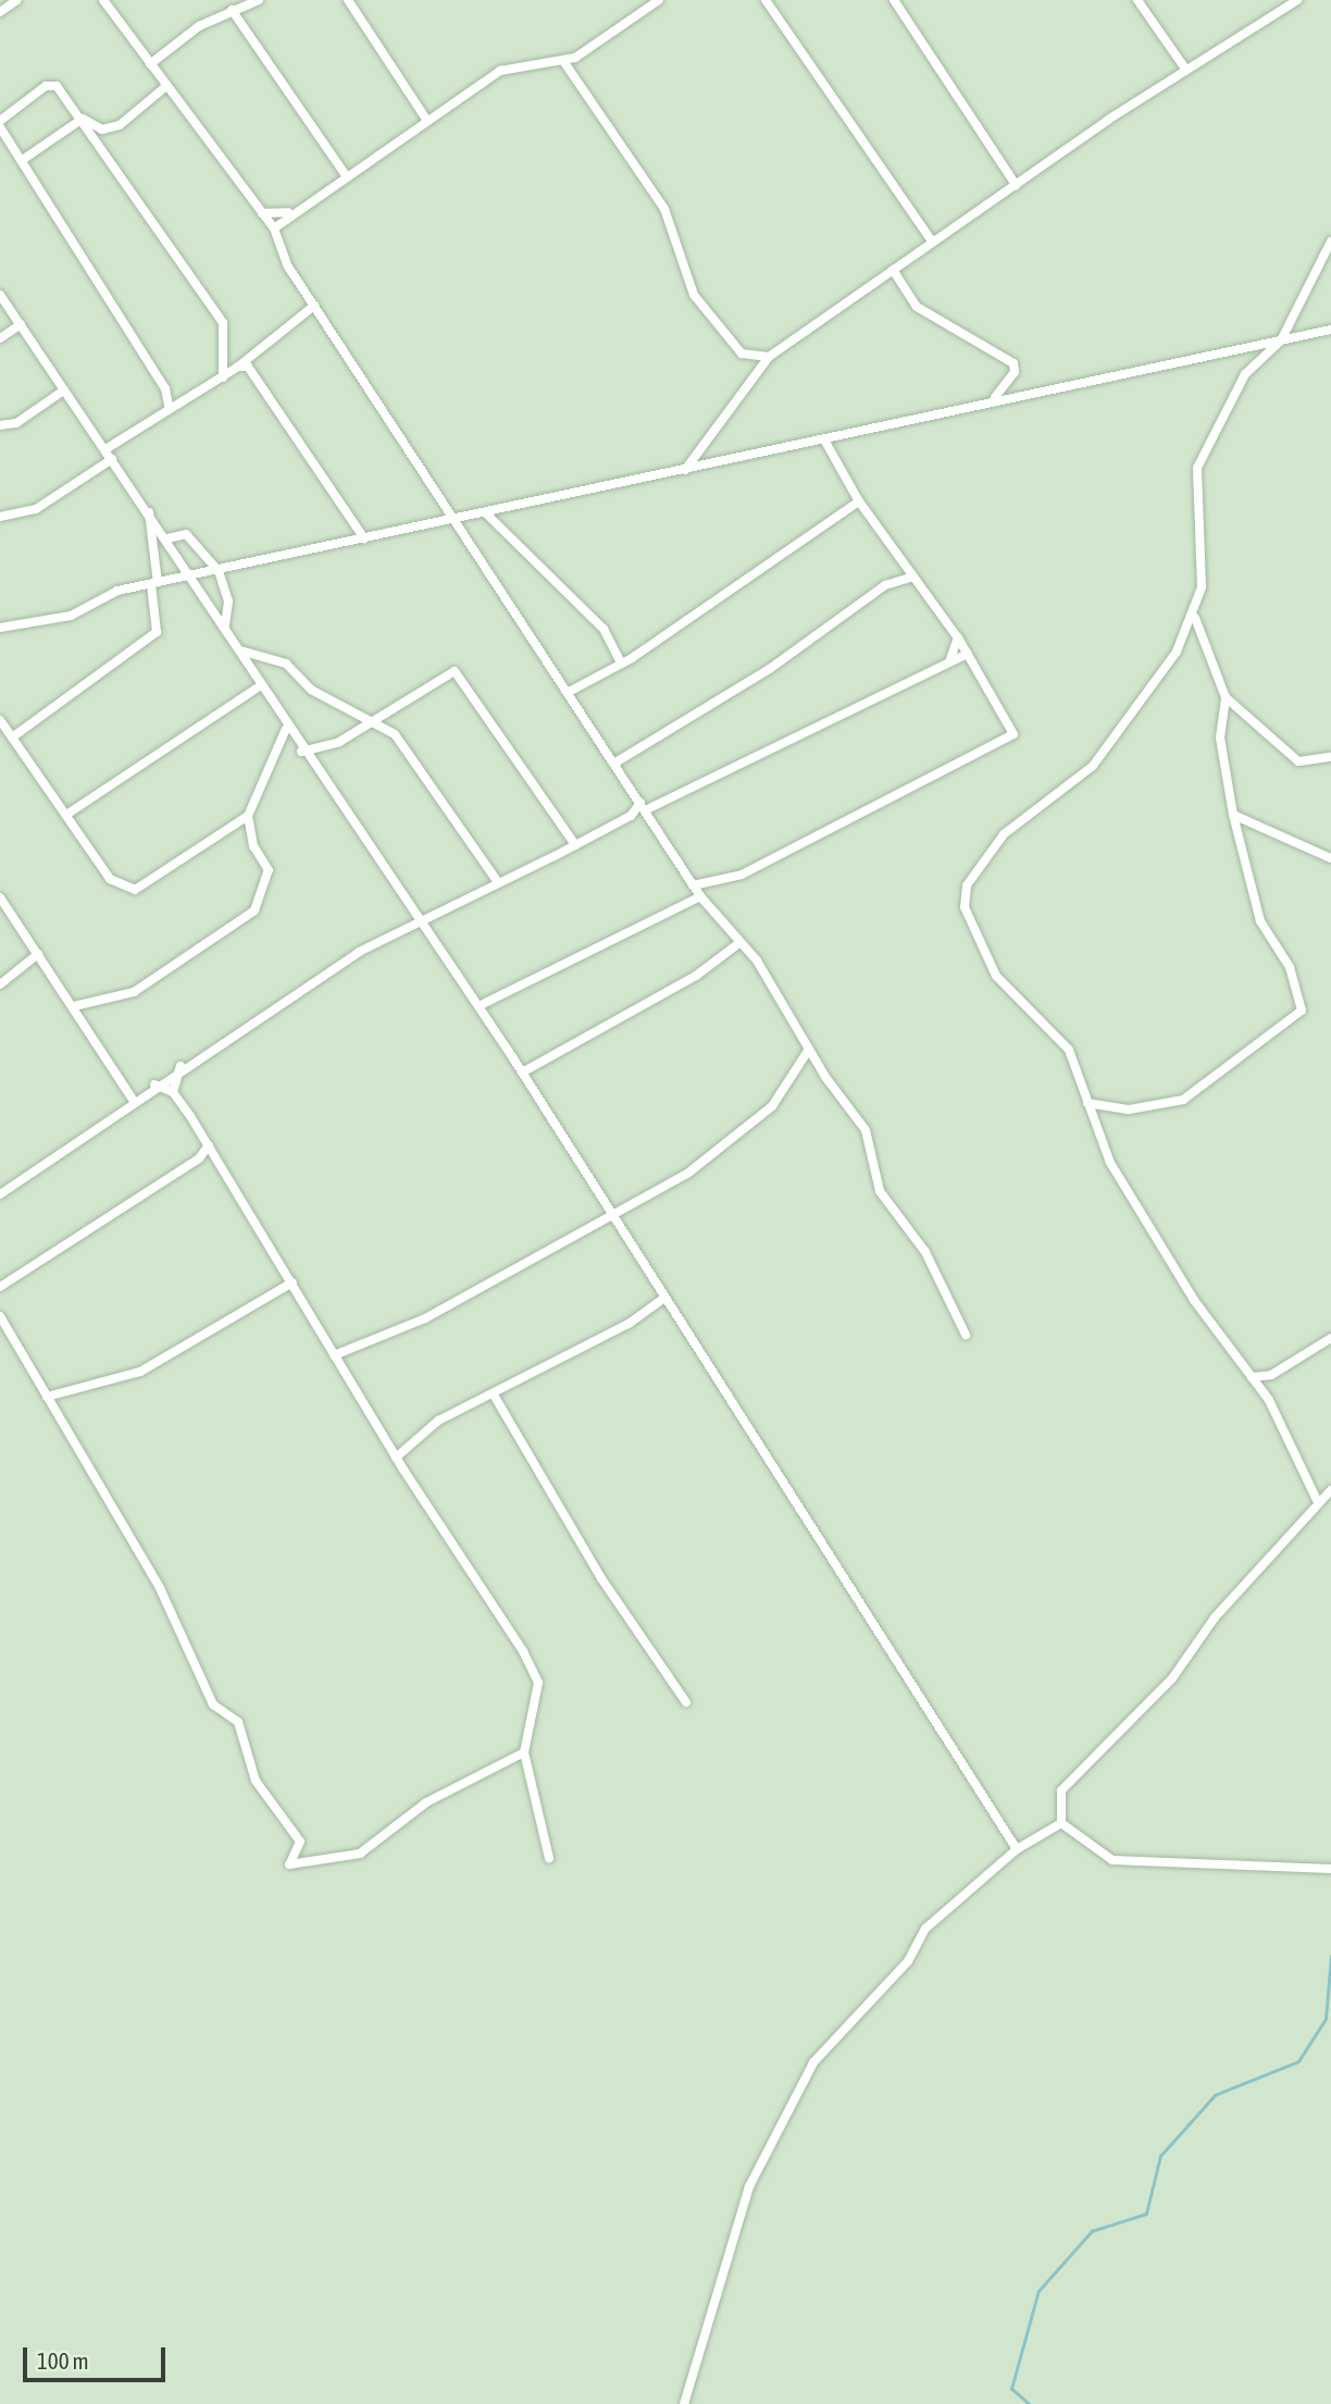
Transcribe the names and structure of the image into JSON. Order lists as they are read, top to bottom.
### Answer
{
  "scale_bar": "100 m"
}
